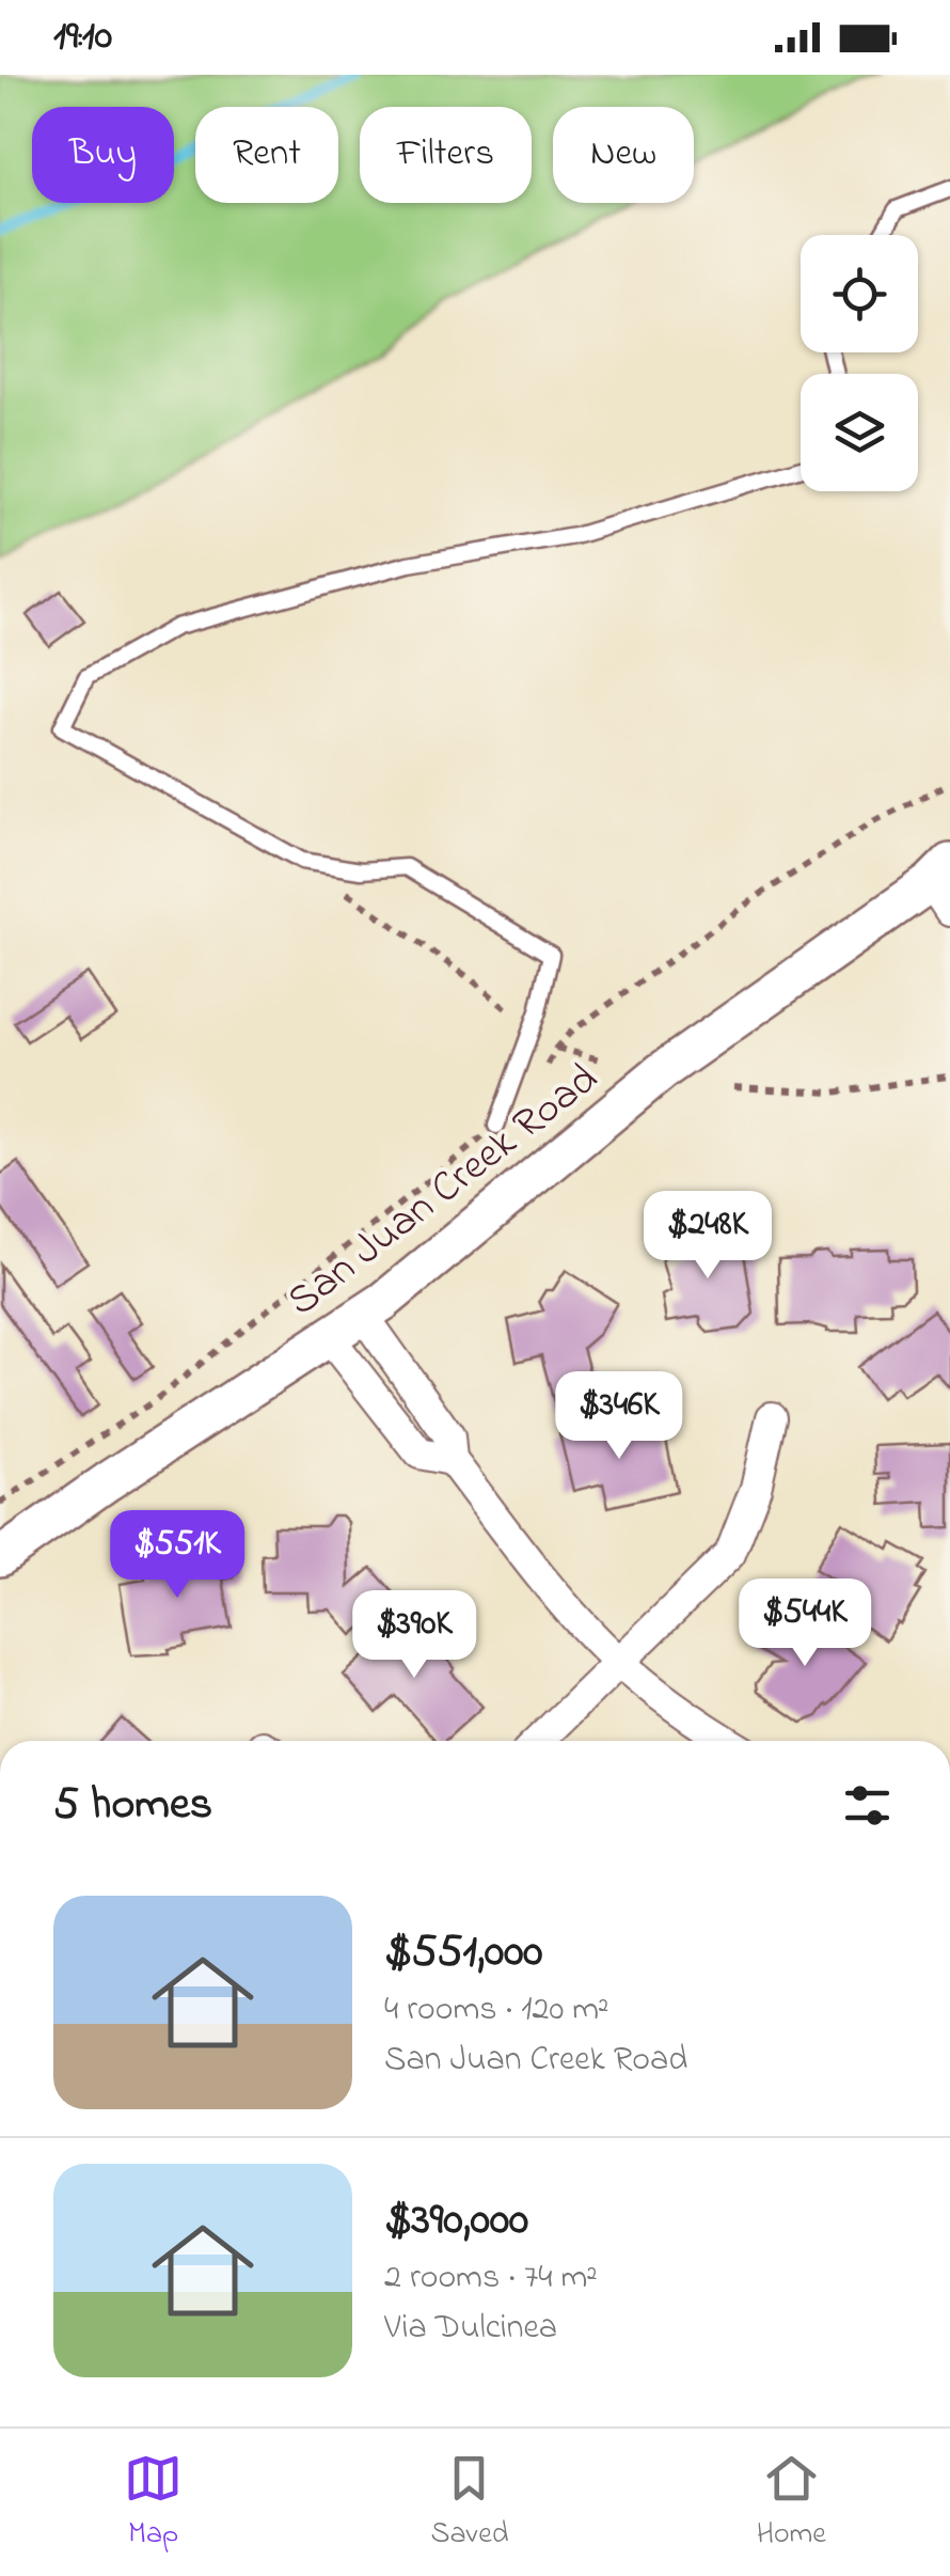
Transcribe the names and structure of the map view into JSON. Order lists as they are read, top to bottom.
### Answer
{
  "streets": {
    "street": ["San Juan Creek Road"]
  },
  "page": {
    "status": "19:10",
    "chip": [
      "Buy",
      "Rent",
      "Filters",
      "New"
    ],
    "price": [
      "$248K",
      "$346K",
      "$551K",
      "$544K",
      "$390K"
    ],
    "heading": "5 homes",
    "list": [
      {
        "name": "$551,000",
        "note": "4 rooms · 120 m² · San Juan Creek Road"
      },
      {
        "name": "$390,000",
        "note": "2 rooms · 74 m² · Via Dulcinea"
      }
    ],
    "tabs": ["Map", "Saved", "Home"]
  }
}
